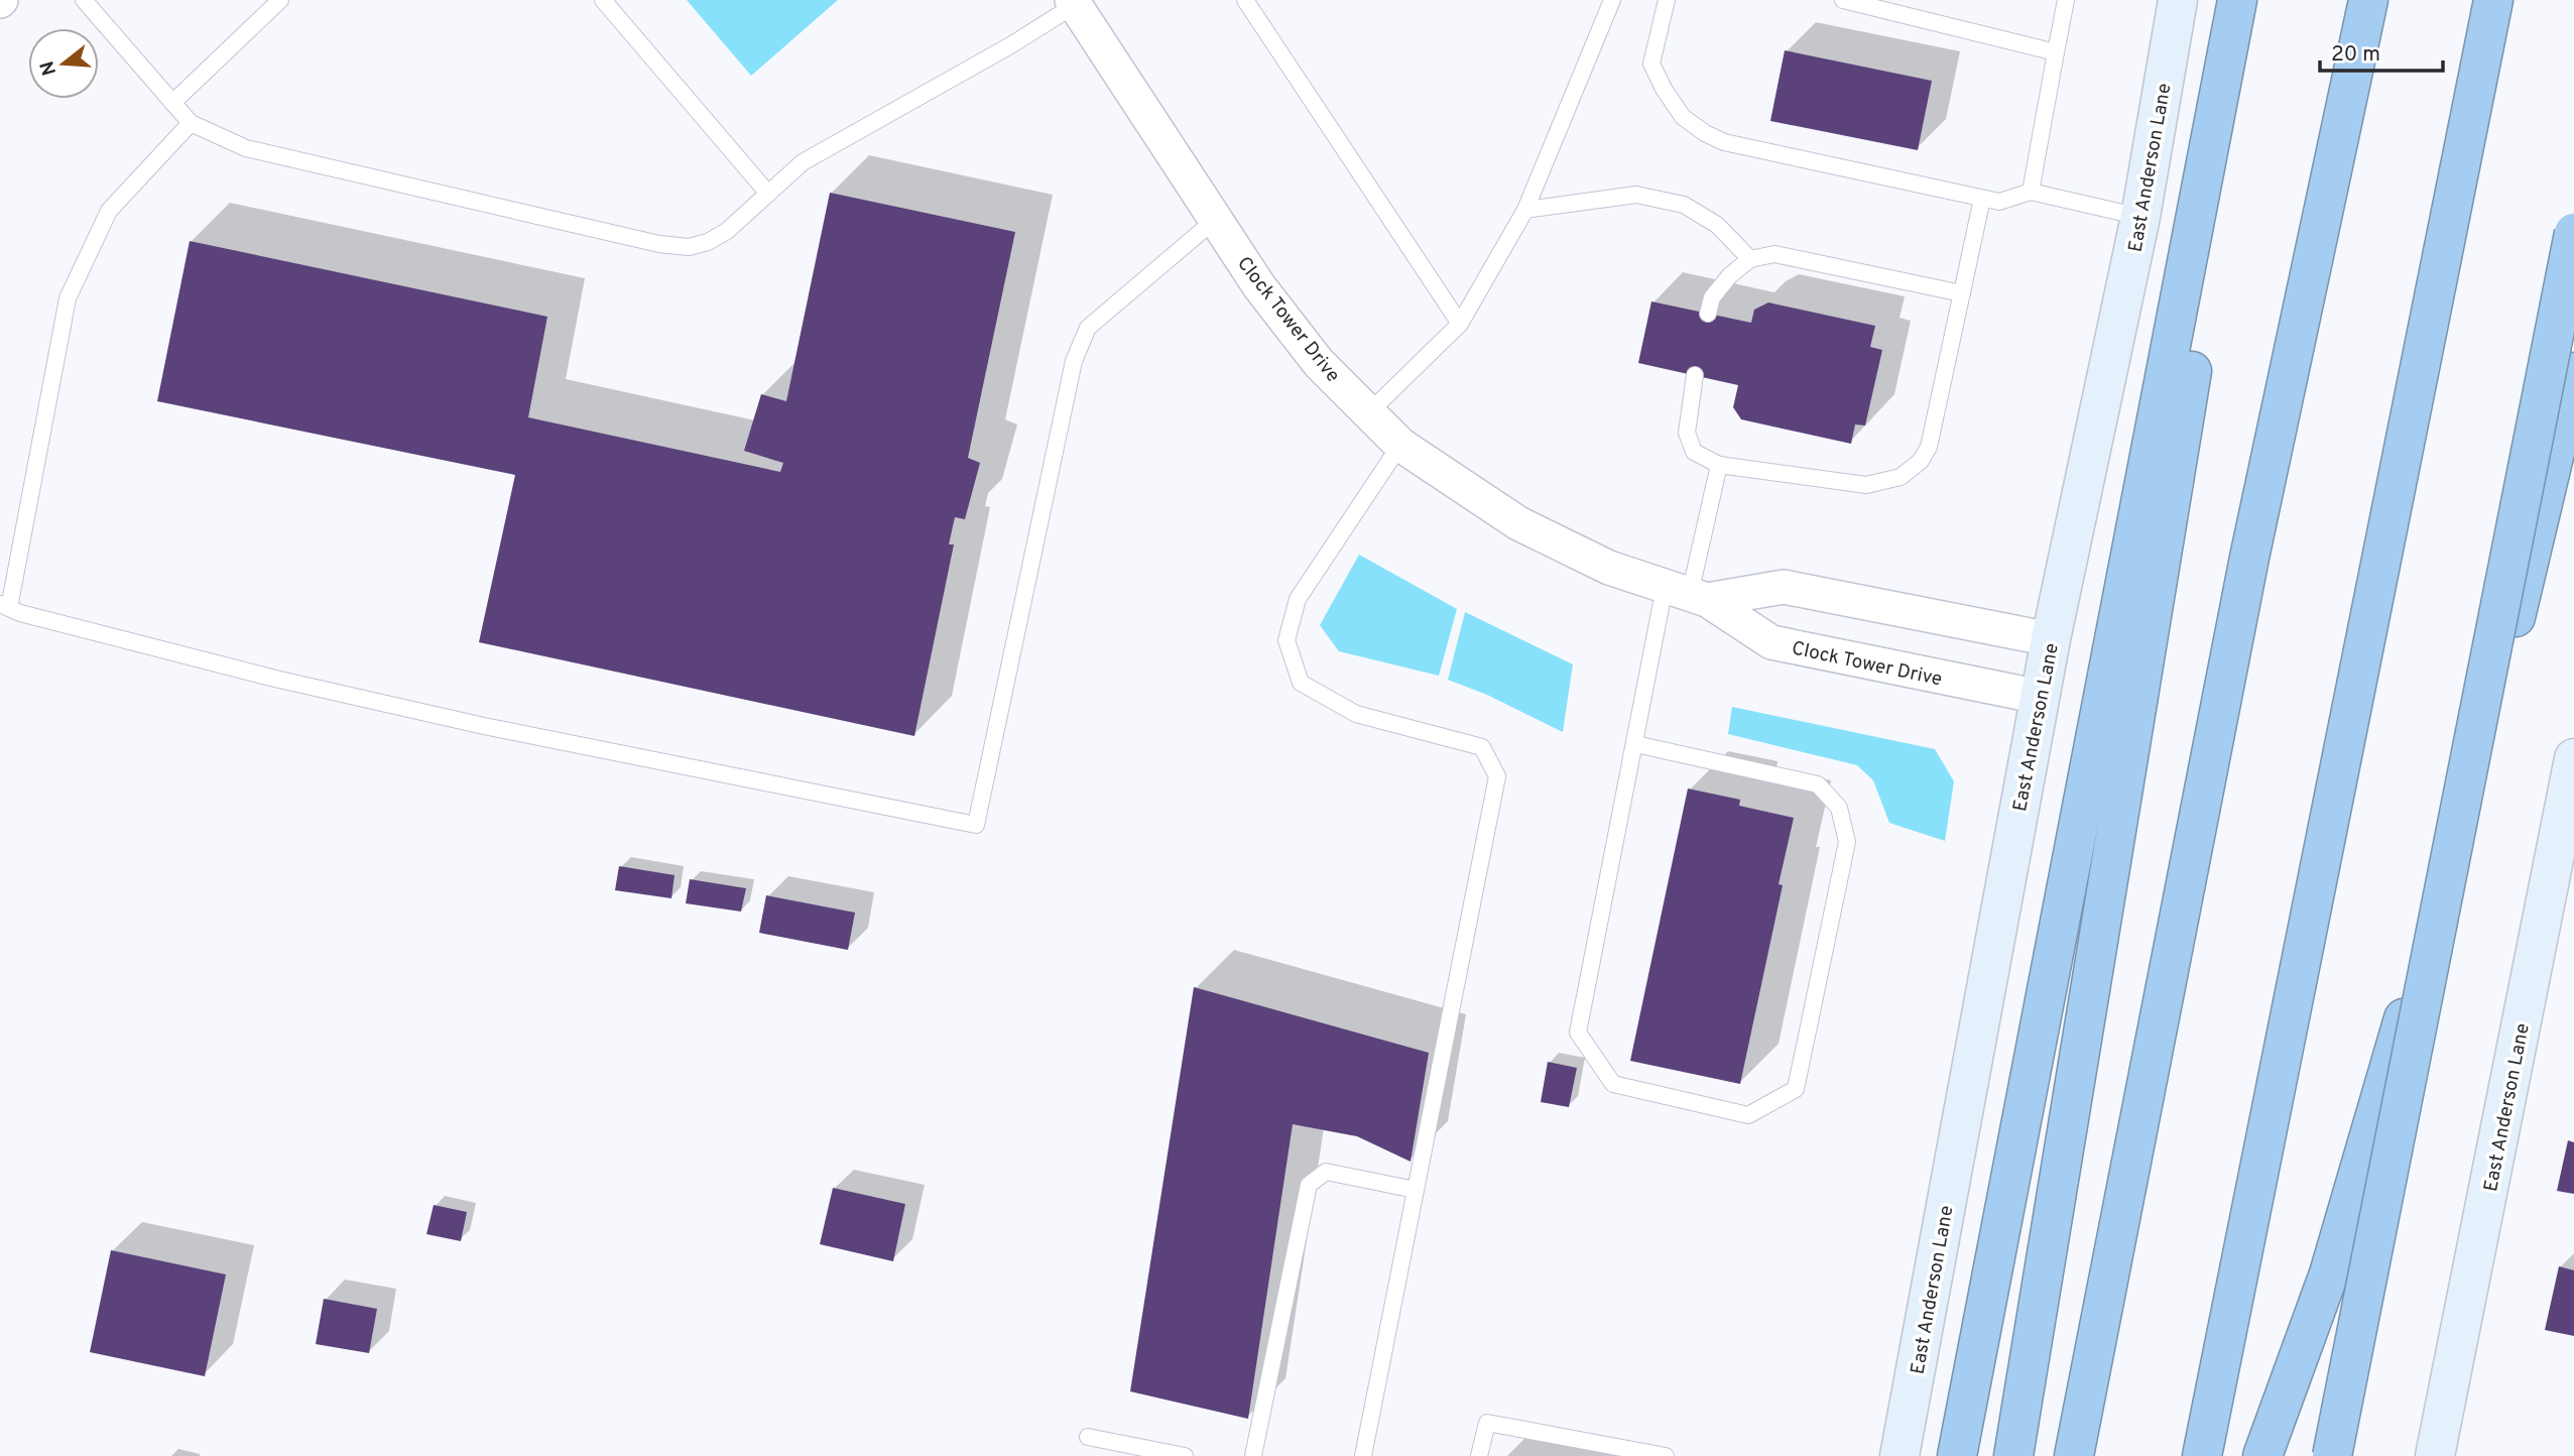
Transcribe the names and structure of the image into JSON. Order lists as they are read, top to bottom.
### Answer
{
  "streets": {
    "main road": ["East Anderson Lane"],
    "street": ["Clock Tower Drive"]
  },
  "crossings": [
    ["East Anderson Lane", "Clock Tower Drive"]
  ],
  "scale_bar": "20 m",
  "north": "left"
}
